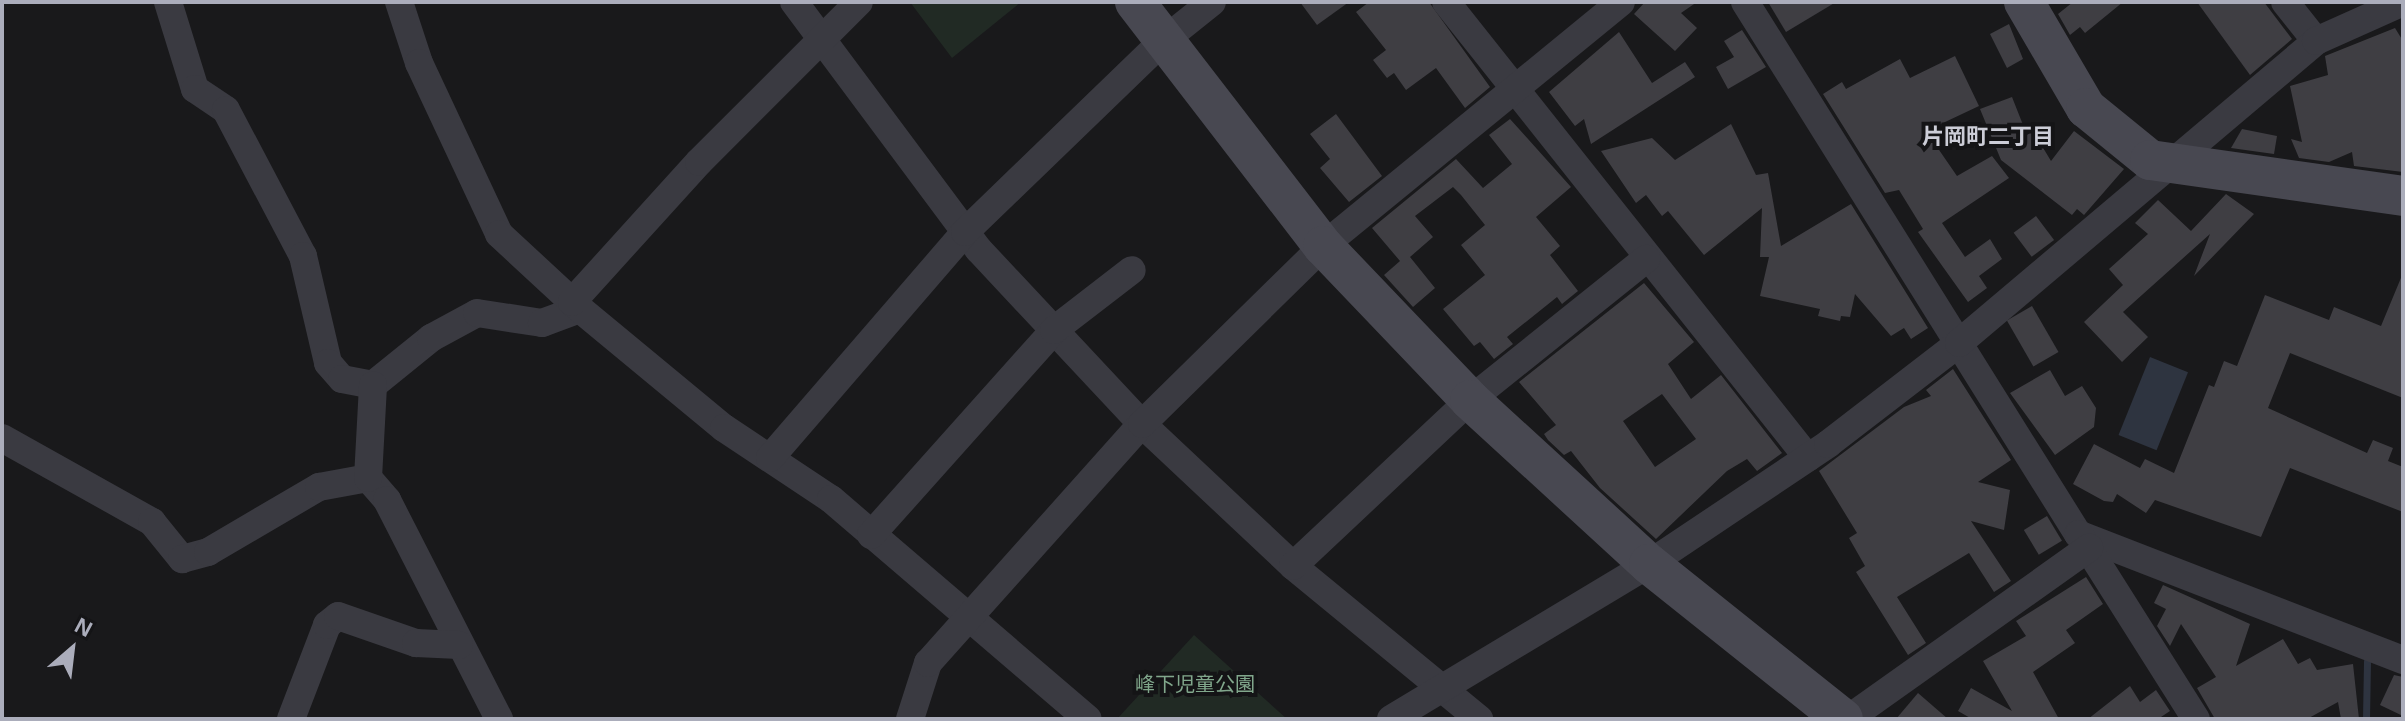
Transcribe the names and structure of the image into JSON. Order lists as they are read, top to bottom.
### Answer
{
  "districts": ["片岡町二丁目"],
  "parks": ["峰下児童公園"],
  "north": "top right"
}
